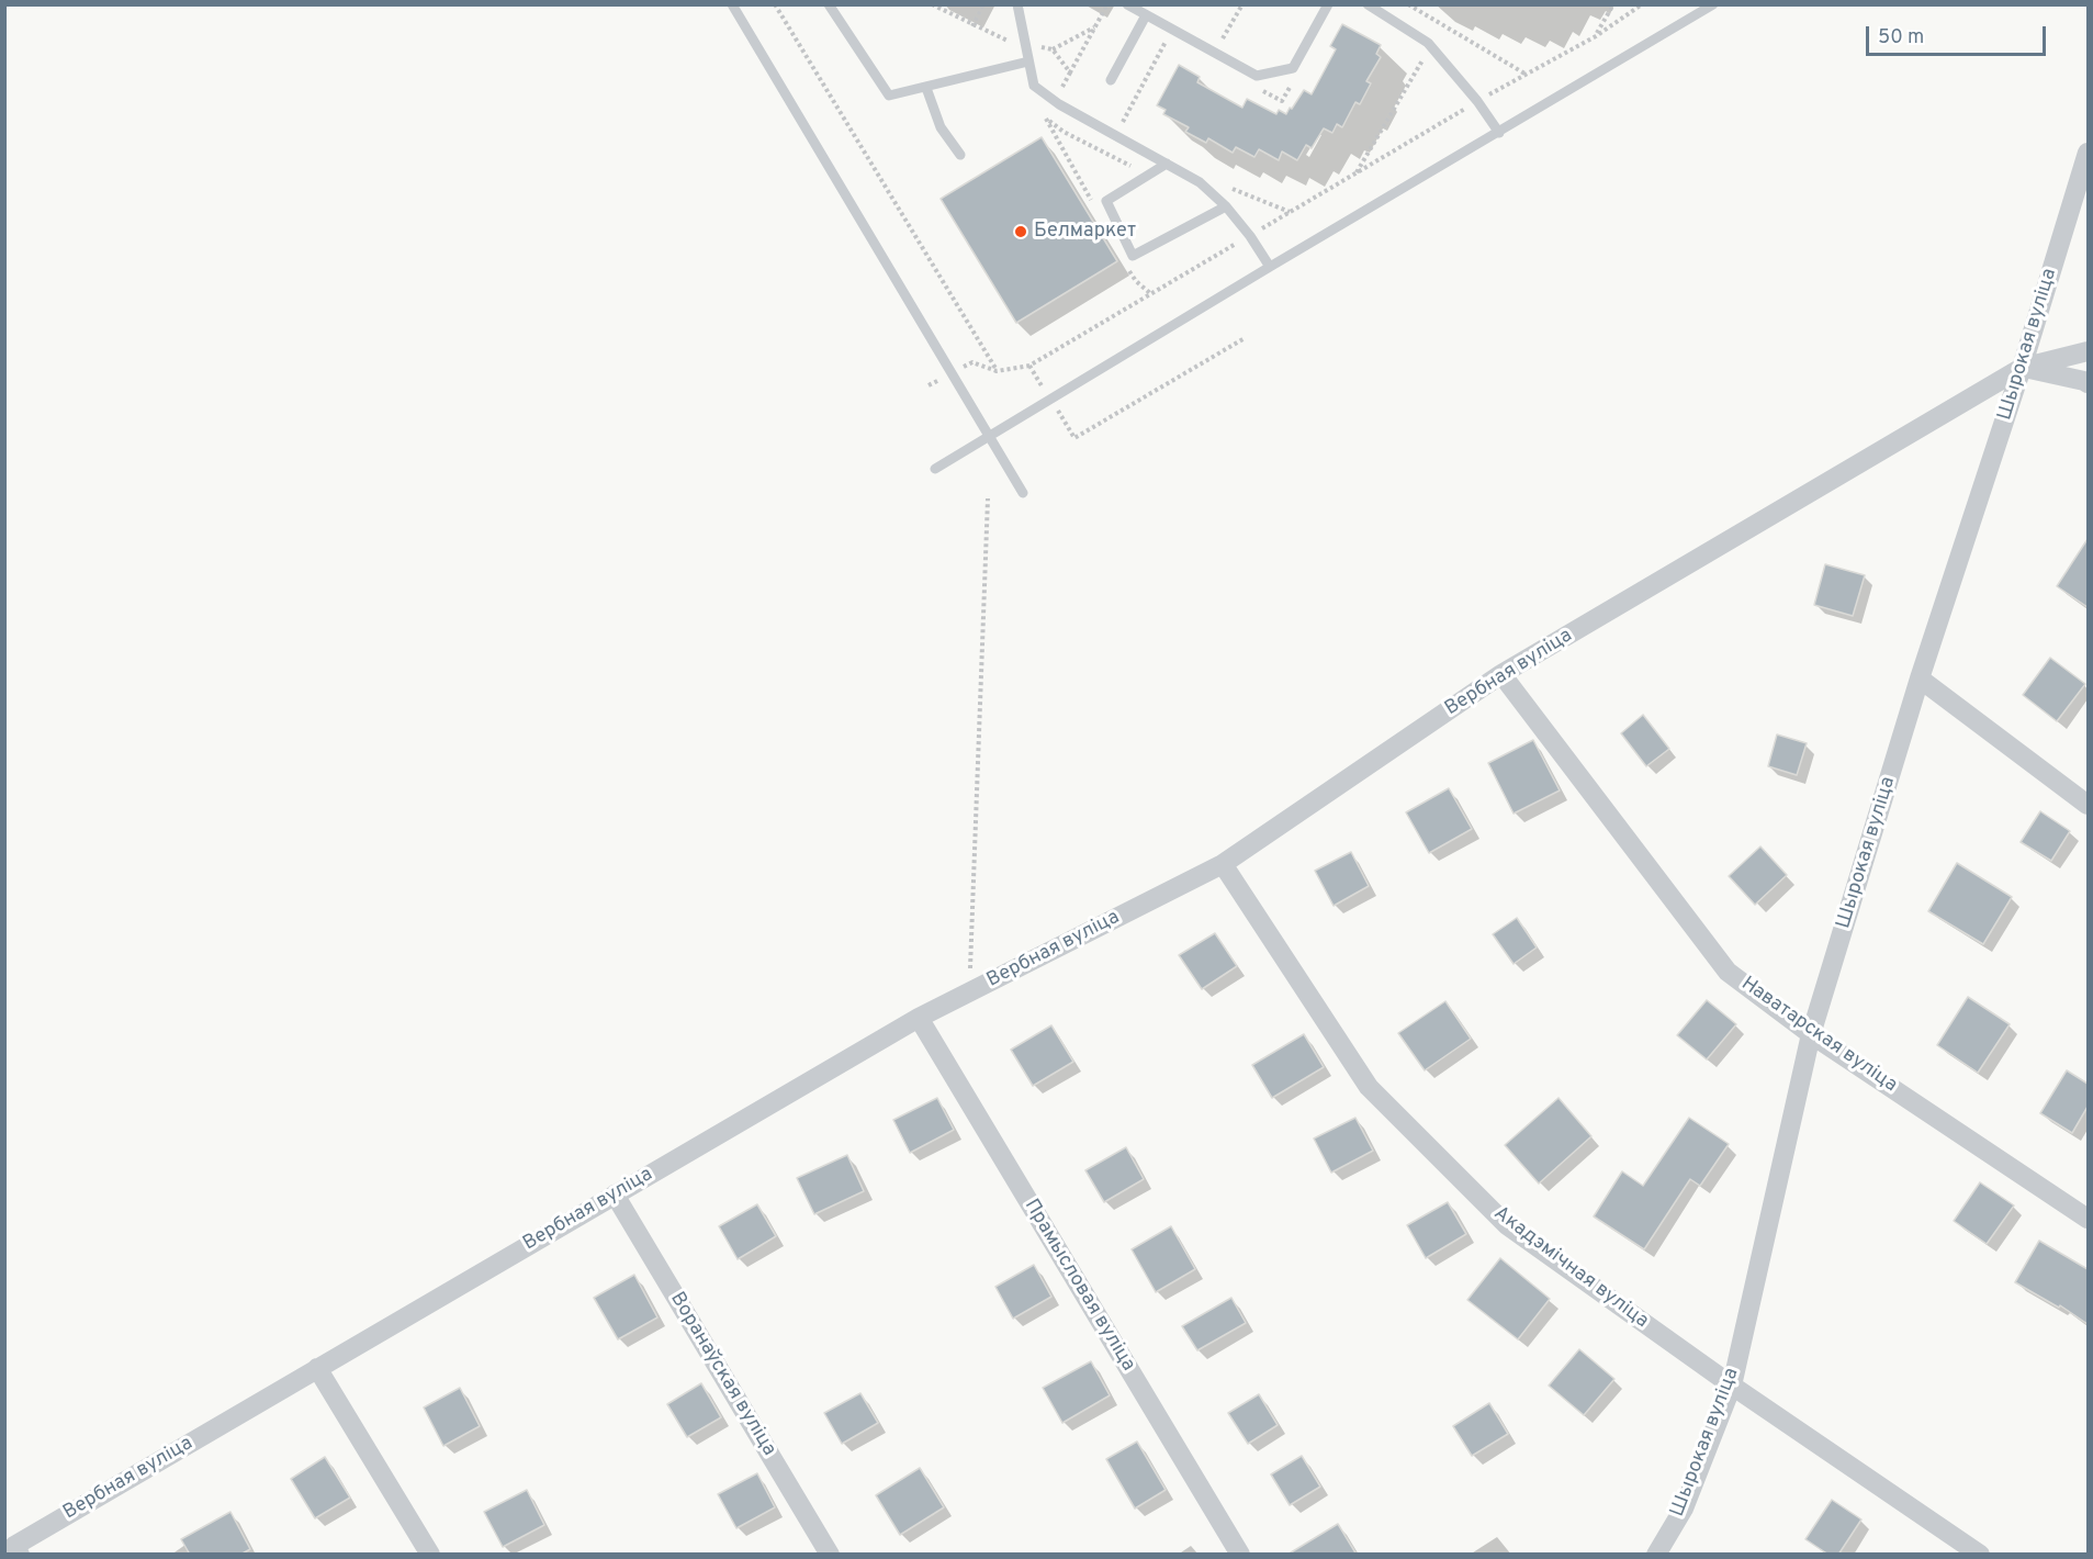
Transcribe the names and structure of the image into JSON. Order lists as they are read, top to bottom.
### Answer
{
  "streets": {
    "street": [
      "Шырокая вуліца",
      "Вербная вуліца",
      "Наватарская вуліца",
      "Акадэмічная вуліца",
      "Прамысловая вуліца",
      "Воранаўская вуліца"
    ]
  },
  "crossings": [
    ["Шырокая вуліца", "Вербная вуліца"],
    ["Шырокая вуліца", "Наватарская вуліца"],
    ["Шырокая вуліца", "Акадэмічная вуліца"],
    ["Вербная вуліца", "Наватарская вуліца"],
    ["Вербная вуліца", "Акадэмічная вуліца"],
    ["Вербная вуліца", "Прамысловая вуліца"],
    ["Вербная вуліца", "Воранаўская вуліца"]
  ],
  "places": ["Белмаркет"],
  "scale_bar": "50 m"
}
